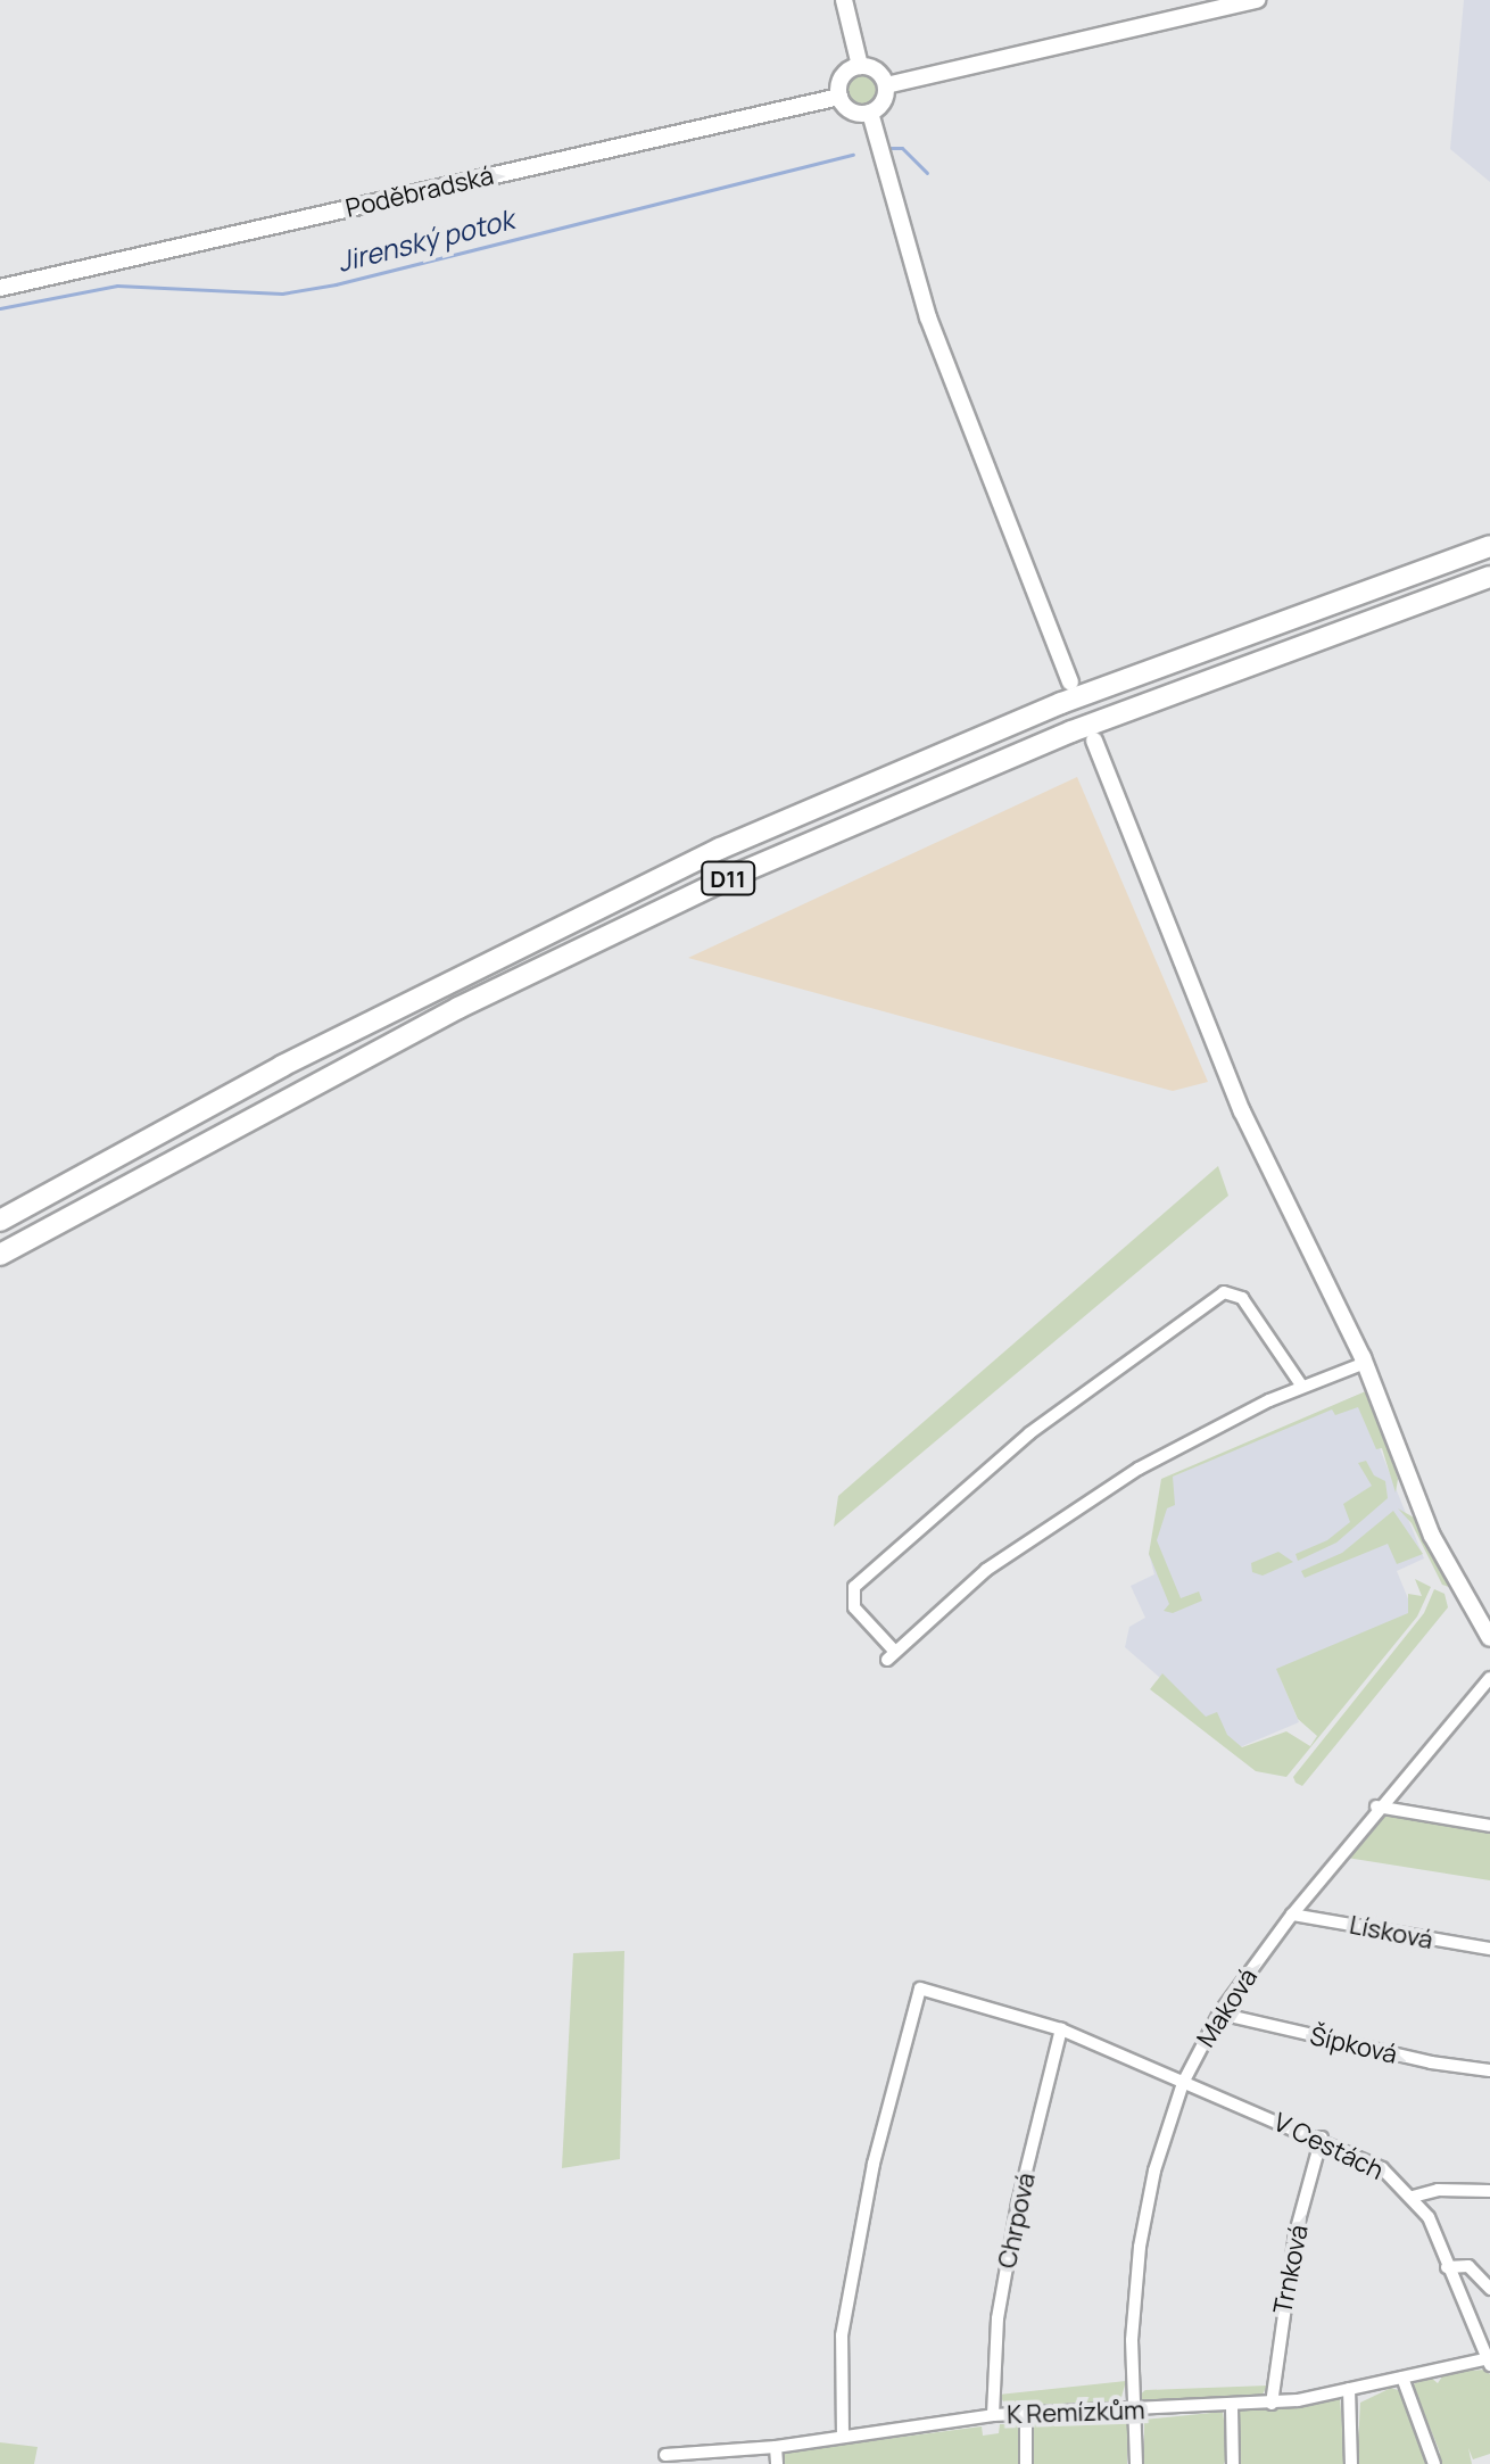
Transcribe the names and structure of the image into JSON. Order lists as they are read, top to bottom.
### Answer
{
  "streets": {
    "highway": ["D11"],
    "street": [
      "Poděbradská",
      "Lísková",
      "Maková",
      "Šípková",
      "V Cestách",
      "Chrpová",
      "Trnková",
      "K Remízkům"
    ]
  },
  "crossings": [
    ["Lísková", "Maková"],
    ["Maková", "Šípková"],
    ["Maková", "V Cestách"],
    ["Maková", "K Remízkům"],
    ["V Cestách", "Chrpová"],
    ["V Cestách", "Trnková"],
    ["V Cestách", "K Remízkům"],
    ["Chrpová", "K Remízkům"],
    ["Trnková", "K Remízkům"]
  ],
  "water": ["Jirenský potok"]
}
